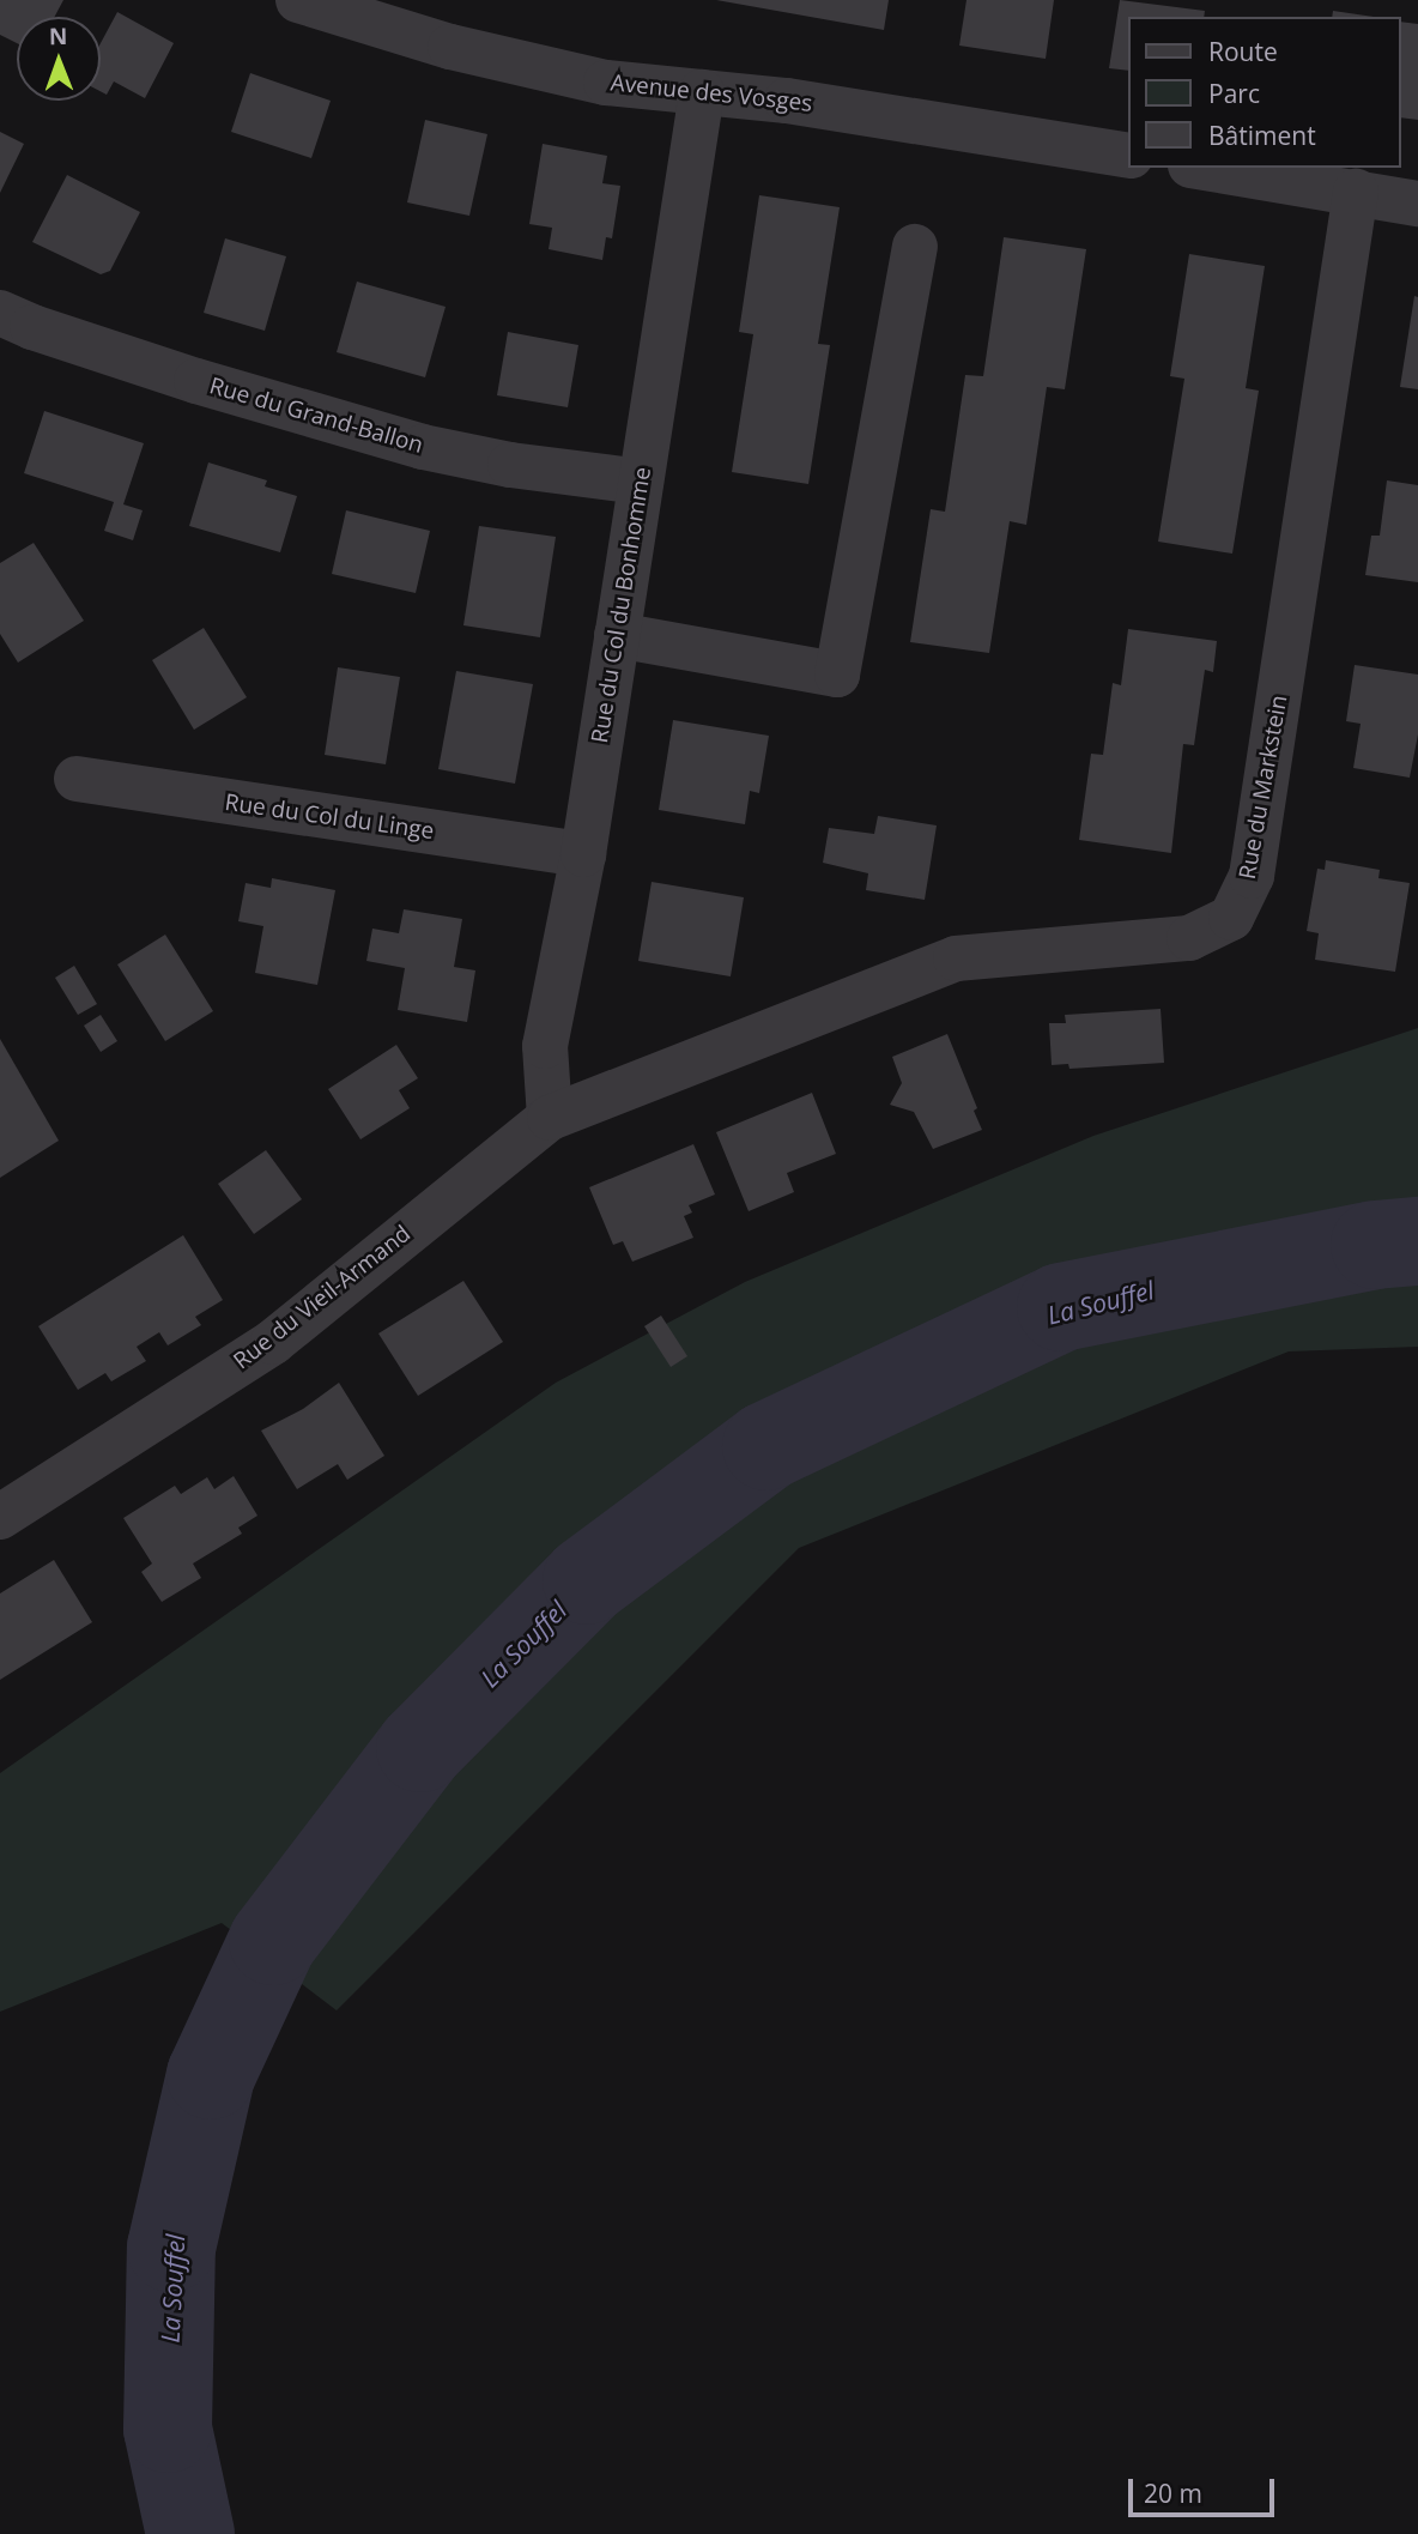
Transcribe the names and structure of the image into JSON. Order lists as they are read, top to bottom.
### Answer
{
  "streets": {
    "street": [
      "Avenue des Vosges",
      "Rue du Grand-Ballon",
      "Rue du Col du Bonhomme",
      "Rue du Markstein",
      "Rue du Col du Linge",
      "Rue du Vieil-Armand"
    ]
  },
  "crossings": [
    ["Avenue des Vosges", "Rue du Col du Bonhomme"],
    ["Rue du Grand-Ballon", "Rue du Col du Bonhomme"],
    ["Rue du Col du Bonhomme", "Rue du Markstein"],
    ["Rue du Col du Bonhomme", "Rue du Col du Linge"],
    ["Rue du Col du Bonhomme", "Rue du Vieil-Armand"],
    ["Rue du Markstein", "Rue du Vieil-Armand"]
  ],
  "water": ["La Souffel"],
  "legend": ["Route", "Parc", "Bâtiment"],
  "scale_bar": "20 m",
  "north": "top"
}
